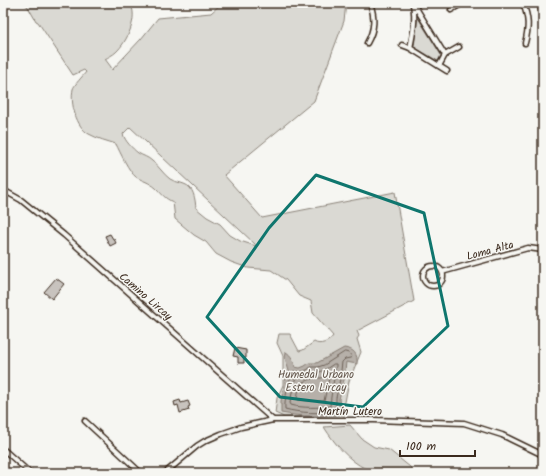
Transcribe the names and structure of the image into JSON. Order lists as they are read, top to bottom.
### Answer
{
  "streets": {
    "street": ["Loma Alta", "Camino Lircay", "Martín Lutero"]
  },
  "crossings": [
    ["Camino Lircay", "Martín Lutero"]
  ],
  "parks": ["Humedal Urbano Estero Lircay"],
  "scale_bar": "100 m"
}
